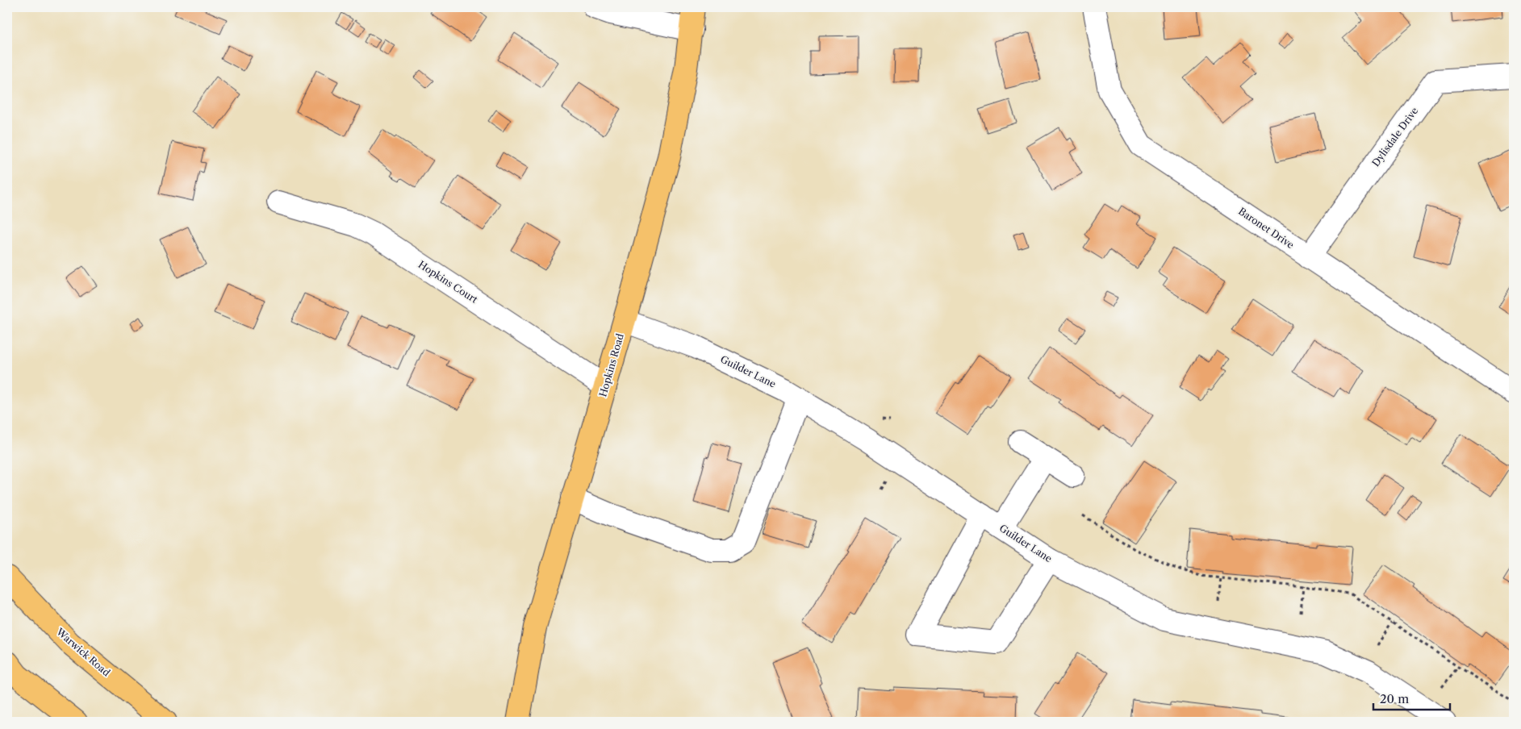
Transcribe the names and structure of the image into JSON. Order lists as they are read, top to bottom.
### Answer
{
  "streets": {
    "main road": ["Hopkins Road", "Warwick Road"],
    "street": [
      "Dylisdale Drive",
      "Baronet Drive",
      "Hopkins Court",
      "Guilder Lane"
    ]
  },
  "crossings": [
    ["Dylisdale Drive", "Baronet Drive"],
    ["Hopkins Court", "Hopkins Road"],
    ["Hopkins Road", "Guilder Lane"]
  ],
  "scale_bar": "20 m"
}
